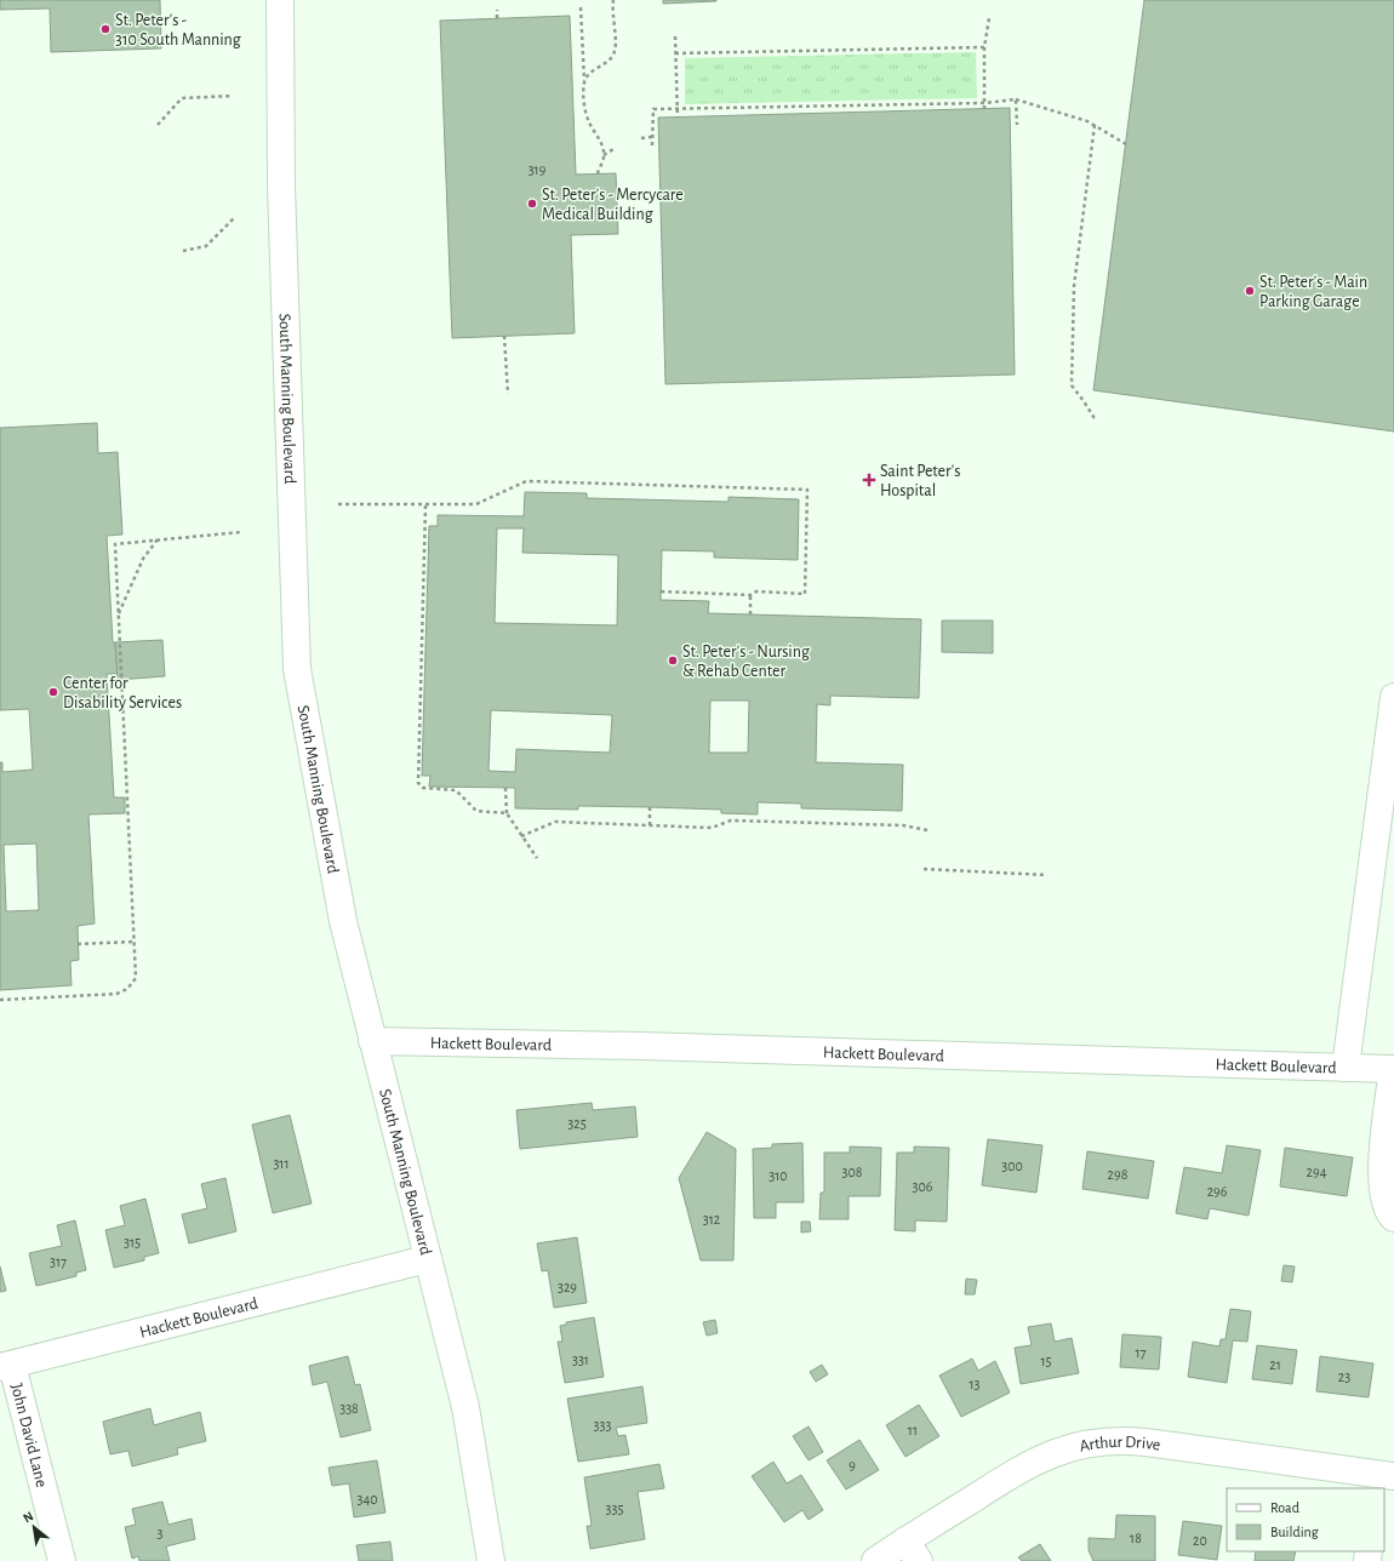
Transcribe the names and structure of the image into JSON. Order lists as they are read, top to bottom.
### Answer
{
  "streets": {
    "street": [
      "South Manning Boulevard",
      "Hackett Boulevard",
      "John David Lane",
      "Arthur Drive"
    ]
  },
  "crossings": [
    ["South Manning Boulevard", "Hackett Boulevard"],
    ["Hackett Boulevard", "John David Lane"]
  ],
  "places": {
    "other": [
      "St. Peter's - 310 South Manning",
      "St. Peter's - Mercycare Medical Building",
      "St. Peter's - Main Parking Garage",
      "St. Peter's - Nursing & Rehab Center",
      "Center for Disability Services"
    ],
    "health": ["Saint Peter's Hospital"]
  },
  "house_numbers": [
    "319",
    "325",
    "311",
    "300",
    "308",
    "294",
    "298",
    "310",
    "306",
    "296",
    "312",
    "315",
    "317",
    "329",
    "17",
    "331",
    "15",
    "21",
    "23",
    "13",
    "338",
    "333",
    "11",
    "9",
    "340",
    "335",
    "3",
    "18",
    "20"
  ],
  "legend": ["Road", "Building"],
  "north": "top left"
}
